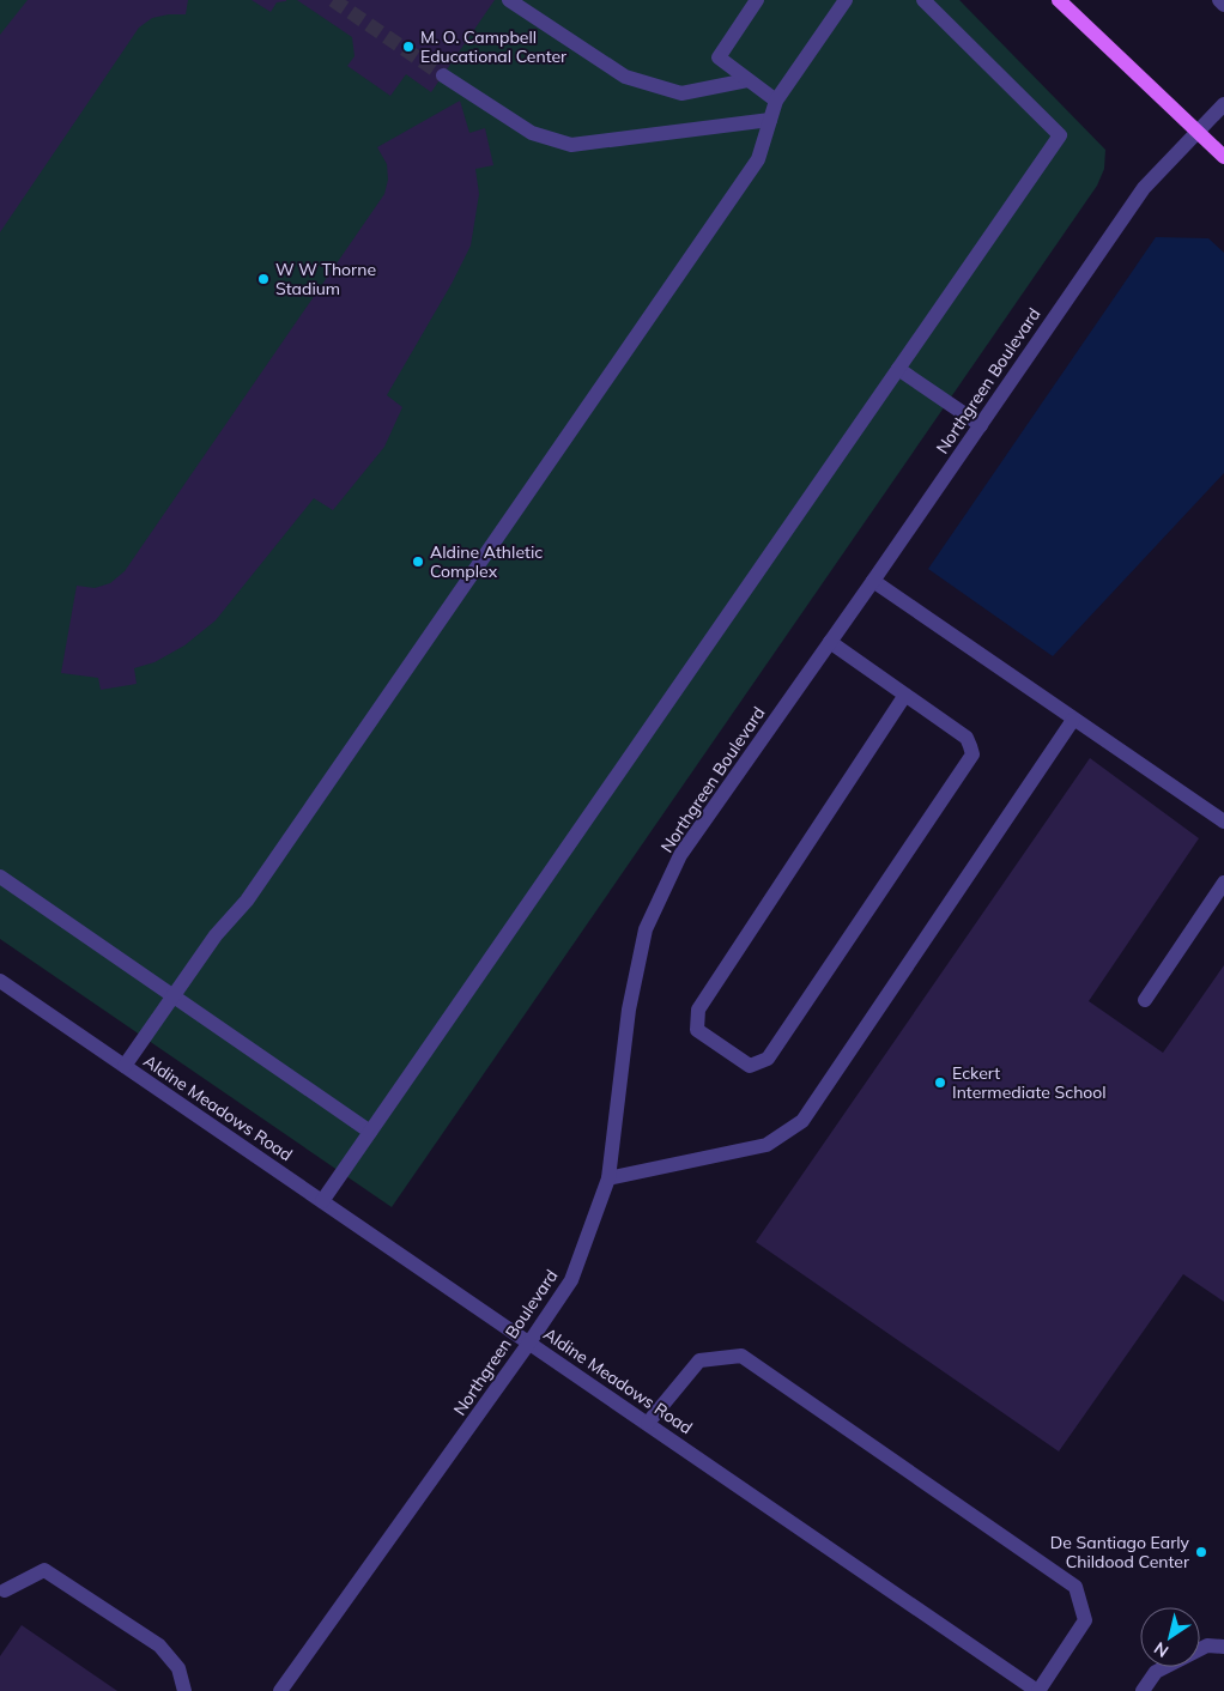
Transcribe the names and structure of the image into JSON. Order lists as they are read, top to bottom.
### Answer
{
  "streets": {
    "street": ["Northgreen Boulevard", "Aldine Meadows Road"]
  },
  "crossings": [
    ["Northgreen Boulevard", "Aldine Meadows Road"]
  ],
  "places": [
    "M. O. Campbell Educational Center",
    "W W Thorne Stadium",
    "Aldine Athletic Complex",
    "Eckert Intermediate School",
    "De Santiago Early Childood Center"
  ],
  "north": "bottom left"
}
